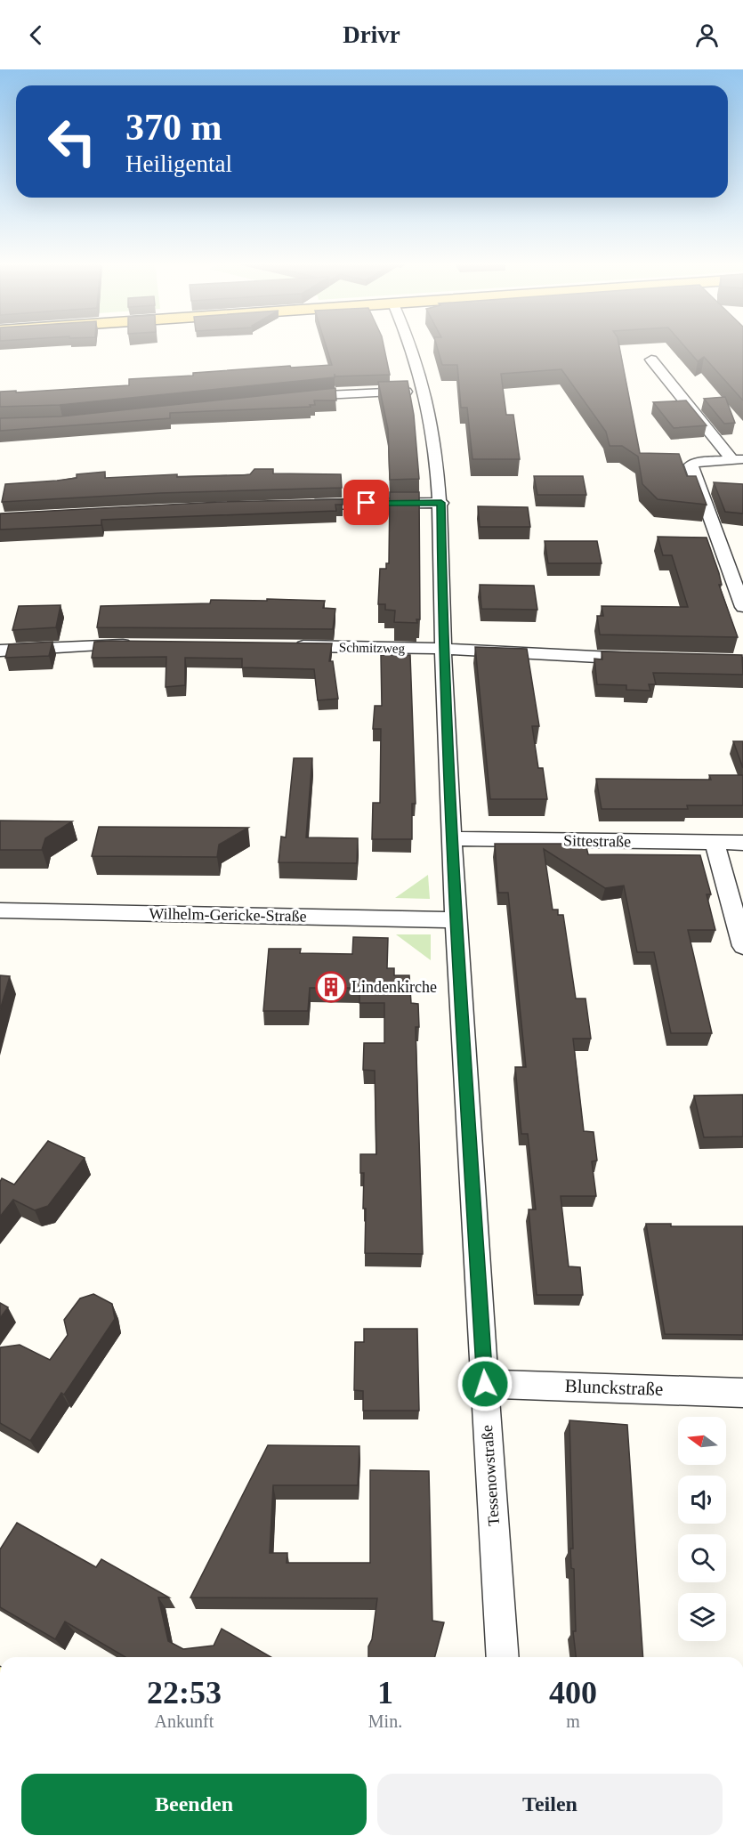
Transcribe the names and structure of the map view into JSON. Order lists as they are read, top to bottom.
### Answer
{
  "streets": {
    "street": [
      "Schmitzweg",
      "Sittestraße",
      "Wilhelm-Gericke-Straße",
      "Blunckstraße",
      "Tessenowstraße"
    ]
  },
  "crossings": [
    ["Schmitzweg", "Tessenowstraße"],
    ["Sittestraße", "Tessenowstraße"],
    ["Wilhelm-Gericke-Straße", "Tessenowstraße"],
    ["Blunckstraße", "Tessenowstraße"]
  ],
  "places": {
    "building": ["Lindenkirche"]
  },
  "north": "left",
  "page": {
    "header": "Drivr",
    "turn": ["370 m", "Heiligental"],
    "eta": [
      "22:53",
      "Ankunft",
      "1",
      "Min.",
      "400",
      "m"
    ],
    "buttons": ["Beenden", "Teilen"]
  }
}
